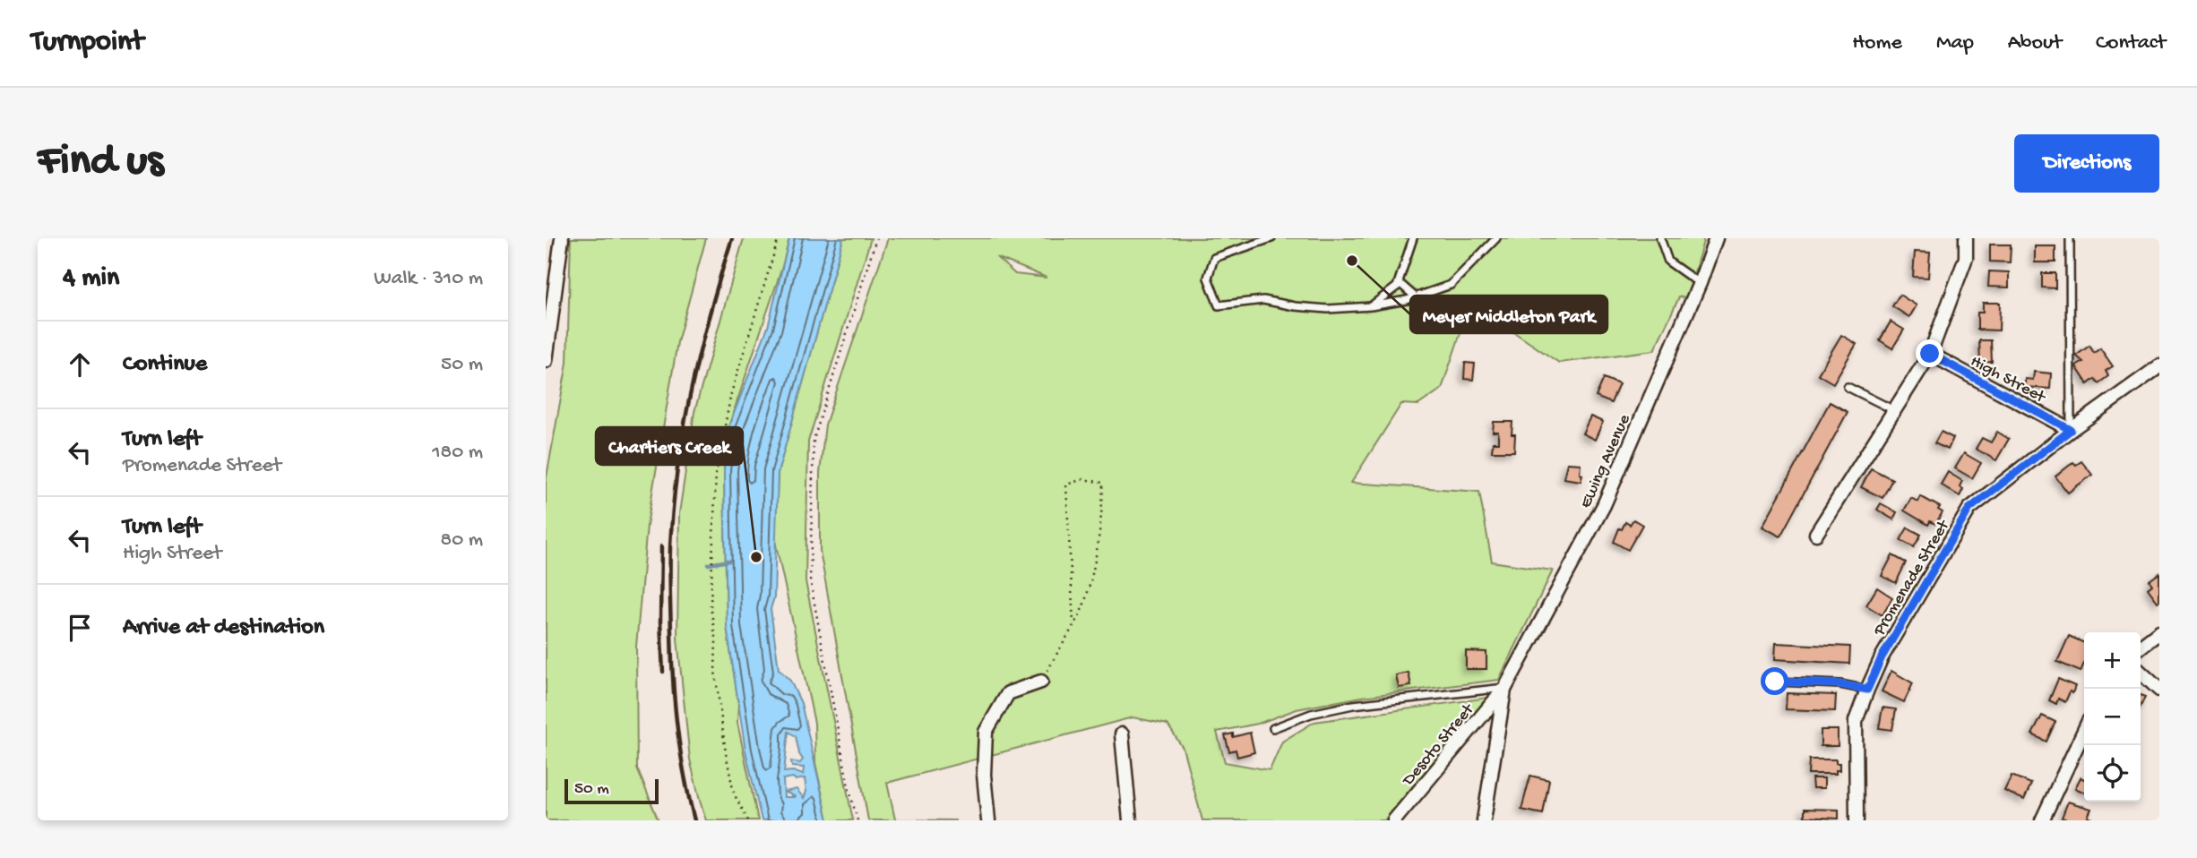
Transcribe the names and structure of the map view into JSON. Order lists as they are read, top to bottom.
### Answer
{
  "streets": {
    "street": [
      "High Street",
      "Ewing Avenue",
      "Promenade Street",
      "Desoto Street"
    ]
  },
  "crossings": [
    ["High Street", "Promenade Street"],
    ["Ewing Avenue", "Desoto Street"]
  ],
  "places": ["Meyer Middleton Park", "Chartiers Creek"],
  "scale_bar": "50 m",
  "page": {
    "header": "Turnpoint",
    "nav": [
      "Home",
      "Map",
      "About",
      "Contact"
    ],
    "buttons": "Directions",
    "title": "Find us",
    "heading": ["4 min", "Walk · 310 m"],
    "list": [
      ["Continue", "50 m"],
      ["Turn left", "Promenade Street", "180 m"],
      ["Turn left", "High Street", "80 m"],
      "Arrive at destination"
    ],
    "map_buttons": ["+", "−"],
    "scale": "50 m"
  }
}
